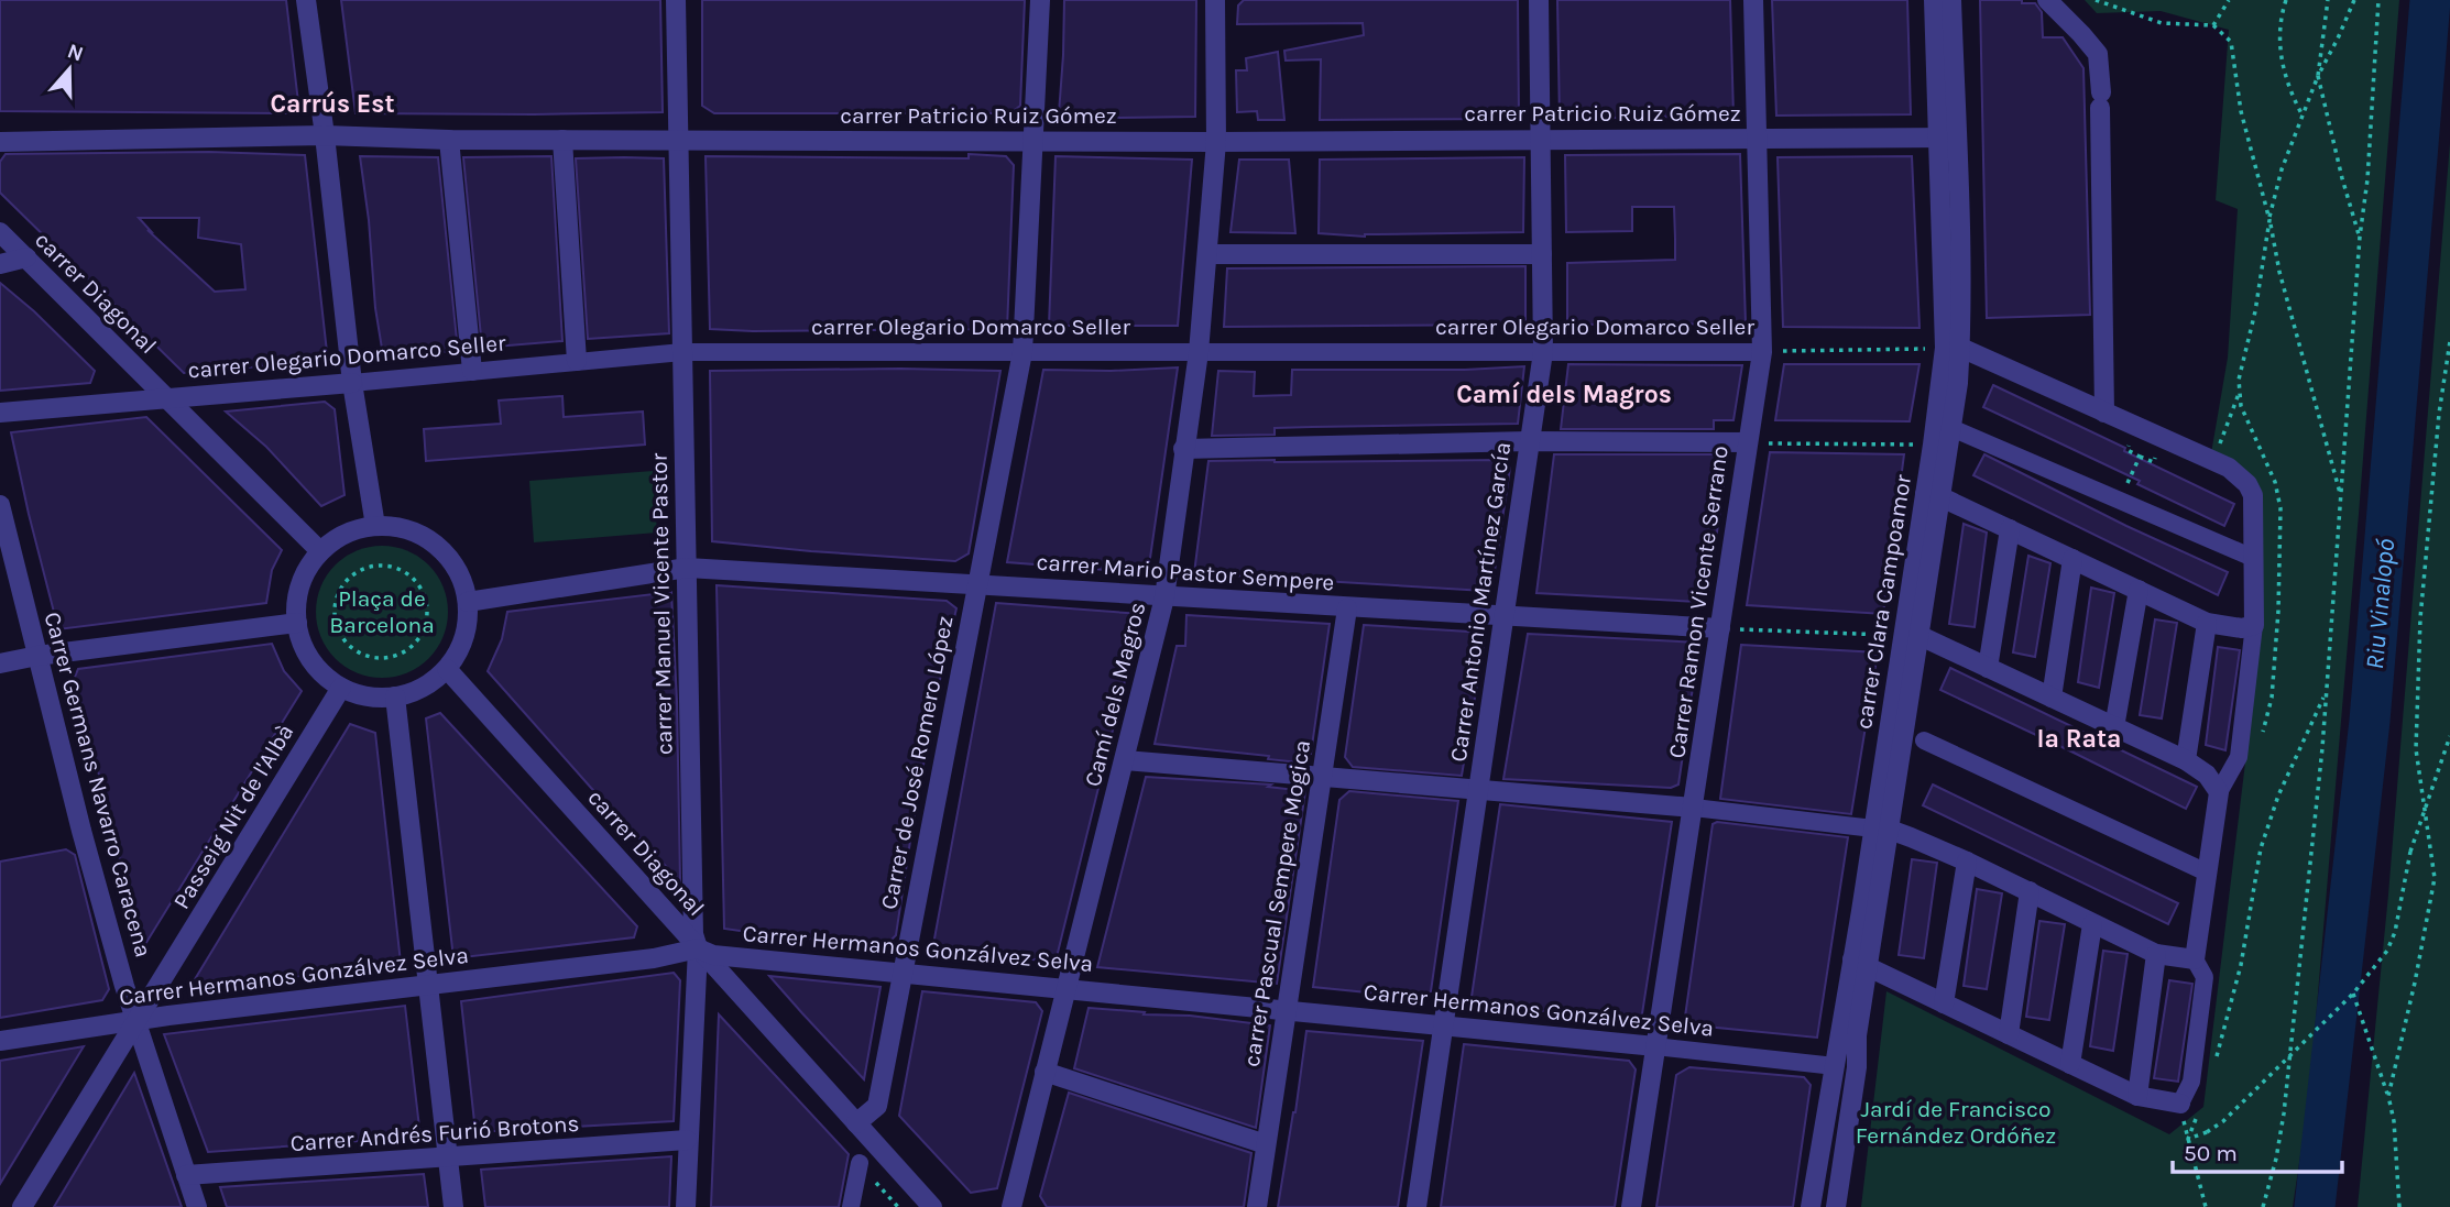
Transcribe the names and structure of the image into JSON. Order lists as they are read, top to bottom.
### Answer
{
  "streets": {
    "street": [
      "carrer Patricio Ruiz Gómez",
      "carrer Diagonal",
      "carrer Olegario Domarco Seller",
      "carrer Mario Pastor Sempere",
      "Carrer Antonio Martínez García",
      "Carrer Ramon Vicente Serrano",
      "carrer Clara Campoamor",
      "carrer Manuel Vicente Pastor",
      "Camí dels Magros",
      "Carrer de José Romero López",
      "Carrer Germans Navarro Caracena",
      "Passeig Nit de l'Albà",
      "carrer Pascual Sempere Mogica",
      "Carrer Hermanos Gonzálvez Selva",
      "Carrer Andrés Furió Brotons"
    ]
  },
  "crossings": [
    ["carrer Patricio Ruiz Gómez", "Carrer Antonio Martínez García"],
    ["carrer Patricio Ruiz Gómez", "Carrer Ramon Vicente Serrano"],
    ["carrer Patricio Ruiz Gómez", "carrer Clara Campoamor"],
    ["carrer Patricio Ruiz Gómez", "carrer Manuel Vicente Pastor"],
    ["carrer Patricio Ruiz Gómez", "Camí dels Magros"],
    ["carrer Patricio Ruiz Gómez", "Carrer de José Romero López"],
    ["carrer Diagonal", "carrer Olegario Domarco Seller"],
    ["carrer Diagonal", "carrer Manuel Vicente Pastor"],
    ["carrer Diagonal", "Carrer de José Romero López"],
    ["carrer Diagonal", "Carrer Hermanos Gonzálvez Selva"],
    ["carrer Olegario Domarco Seller", "Carrer Antonio Martínez García"],
    ["carrer Olegario Domarco Seller", "Carrer Ramon Vicente Serrano"],
    ["carrer Olegario Domarco Seller", "carrer Clara Campoamor"],
    ["carrer Olegario Domarco Seller", "carrer Manuel Vicente Pastor"],
    ["carrer Olegario Domarco Seller", "Camí dels Magros"],
    ["carrer Olegario Domarco Seller", "Carrer de José Romero López"],
    ["carrer Mario Pastor Sempere", "Carrer Antonio Martínez García"],
    ["carrer Mario Pastor Sempere", "Carrer Ramon Vicente Serrano"],
    ["carrer Mario Pastor Sempere", "carrer Manuel Vicente Pastor"],
    ["carrer Mario Pastor Sempere", "Camí dels Magros"],
    ["carrer Mario Pastor Sempere", "Carrer de José Romero López"],
    ["carrer Mario Pastor Sempere", "carrer Pascual Sempere Mogica"],
    ["Carrer Antonio Martínez García", "Carrer Hermanos Gonzálvez Selva"],
    ["Carrer Ramon Vicente Serrano", "Carrer Hermanos Gonzálvez Selva"],
    ["carrer Clara Campoamor", "Carrer Hermanos Gonzálvez Selva"],
    ["carrer Manuel Vicente Pastor", "Carrer Hermanos Gonzálvez Selva"],
    ["carrer Manuel Vicente Pastor", "Carrer Andrés Furió Brotons"],
    ["Camí dels Magros", "Carrer Hermanos Gonzálvez Selva"],
    ["Carrer de José Romero López", "Carrer Hermanos Gonzálvez Selva"],
    ["Carrer Germans Navarro Caracena", "Passeig Nit de l'Albà"],
    ["Carrer Germans Navarro Caracena", "Carrer Hermanos Gonzálvez Selva"],
    ["Carrer Germans Navarro Caracena", "Carrer Andrés Furió Brotons"],
    ["Passeig Nit de l'Albà", "Carrer Hermanos Gonzálvez Selva"],
    ["carrer Pascual Sempere Mogica", "Carrer Hermanos Gonzálvez Selva"]
  ],
  "districts": ["Carrús Est", "Camí dels Magros", "la Rata"],
  "water": ["Riu Vinalopó"],
  "parks": ["Plaça de Barcelona", "Jardí de Francisco Fernández Ordóñez"],
  "scale_bar": "50 m",
  "north": "top"
}
